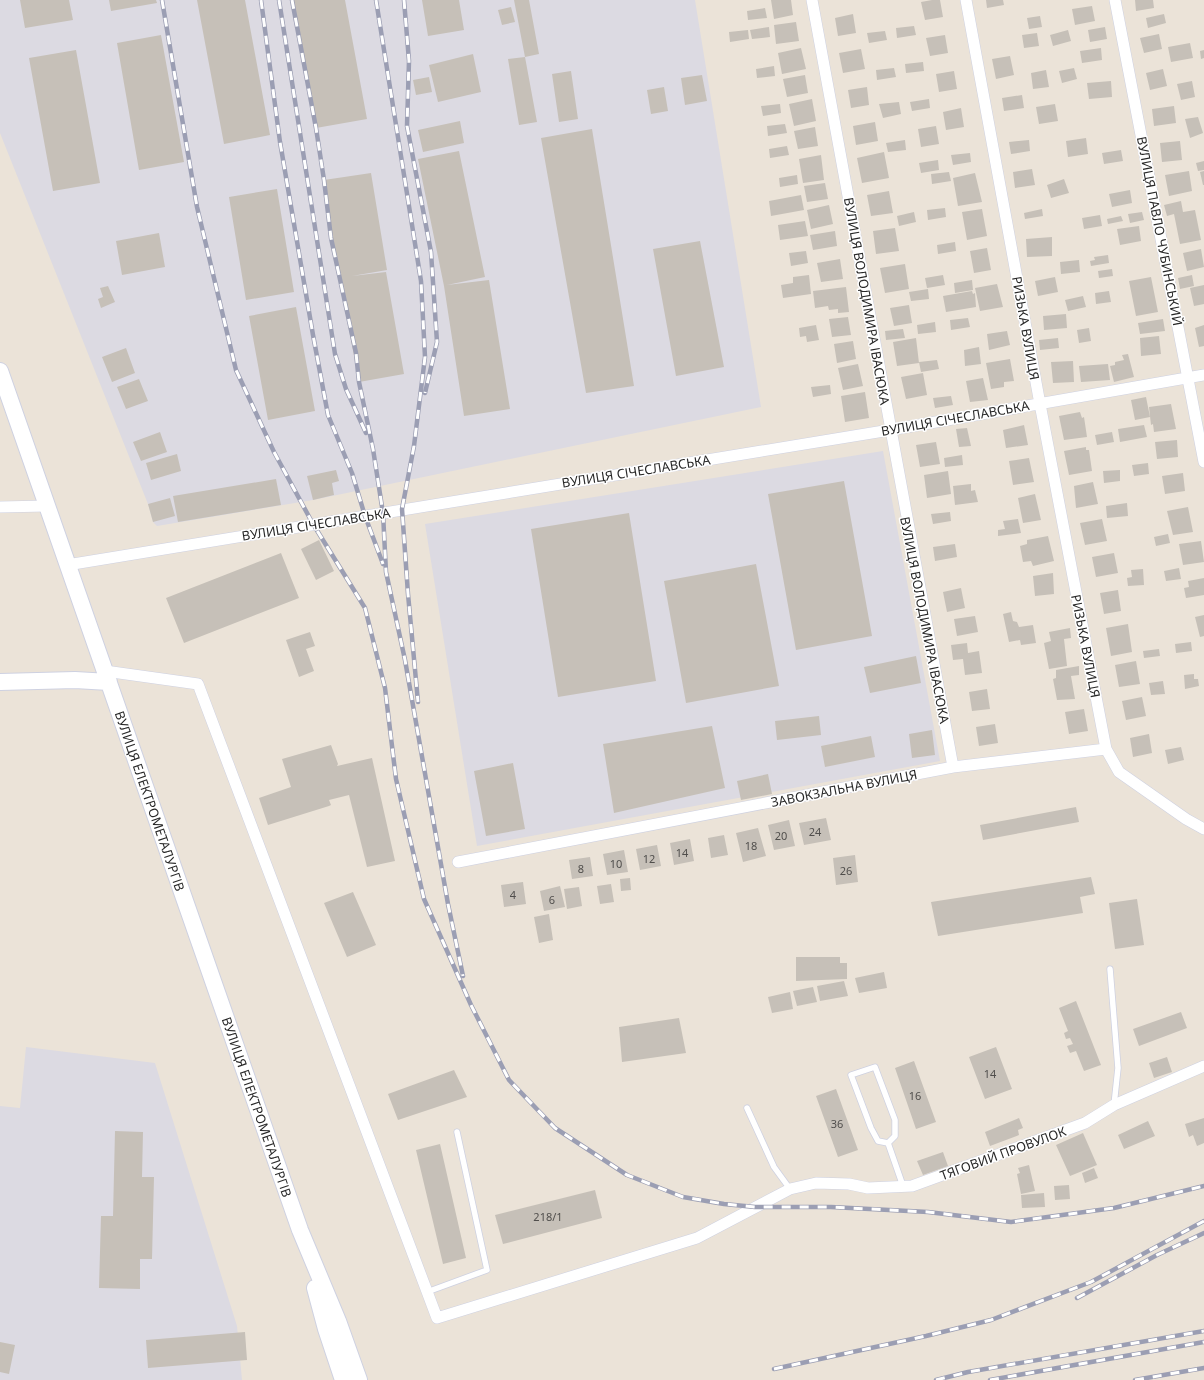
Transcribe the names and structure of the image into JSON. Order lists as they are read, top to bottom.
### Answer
{
  "streets": {
    "main road": ["ВУЛИЦЯ ЕЛЕКТРОМЕТАЛУРГІВ"],
    "street": [
      "ВУЛИЦЯ ПАВЛО ЧУБИНСЬКИЙ",
      "ВУЛИЦЯ ВОЛОДИМИРА ІВАСЮКА",
      "РИЗЬКА ВУЛИЦЯ",
      "ВУЛИЦЯ СІЧЕСЛАВСЬКА",
      "ЗАВОКЗАЛЬНА ВУЛИЦЯ",
      "ТЯГОВИЙ ПРОВУЛОК"
    ]
  },
  "crossings": [
    ["ВУЛИЦЯ ПАВЛО ЧУБИНСЬКИЙ", "ВУЛИЦЯ СІЧЕСЛАВСЬКА"],
    ["ВУЛИЦЯ ВОЛОДИМИРА ІВАСЮКА", "ВУЛИЦЯ СІЧЕСЛАВСЬКА"],
    ["ВУЛИЦЯ ВОЛОДИМИРА ІВАСЮКА", "ЗАВОКЗАЛЬНА ВУЛИЦЯ"],
    ["РИЗЬКА ВУЛИЦЯ", "ВУЛИЦЯ СІЧЕСЛАВСЬКА"],
    ["РИЗЬКА ВУЛИЦЯ", "ЗАВОКЗАЛЬНА ВУЛИЦЯ"],
    ["ВУЛИЦЯ СІЧЕСЛАВСЬКА", "ВУЛИЦЯ ЕЛЕКТРОМЕТАЛУРГІВ"]
  ],
  "house_numbers": [
    "24",
    "20",
    "18",
    "14",
    "12",
    "10",
    "8",
    "26",
    "4",
    "6",
    "14",
    "16",
    "36",
    "218/1"
  ]
}
